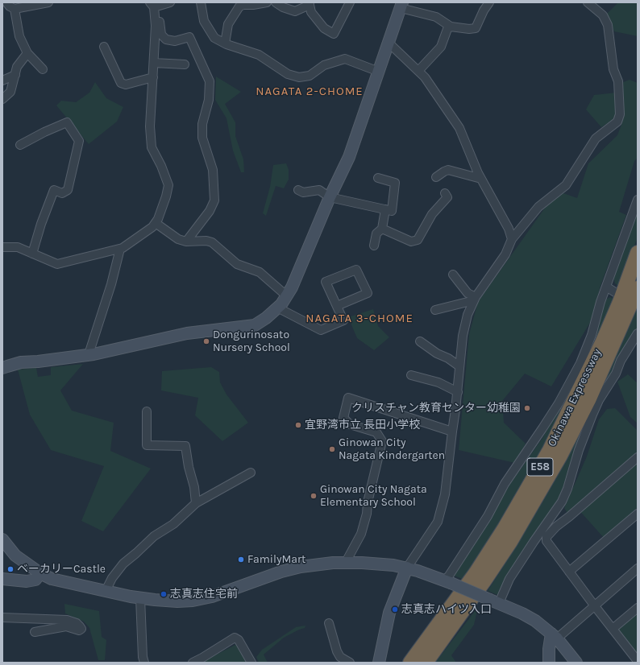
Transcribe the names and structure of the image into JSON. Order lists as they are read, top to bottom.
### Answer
{
  "streets": {
    "highway": ["Okinawa Expressway", "E58"]
  },
  "districts": ["NAGATA 2-CHOME", "NAGATA 3-CHOME"],
  "places": [
    "Dongurinosato Nursery School",
    "クリスチャン教育センター幼稚園",
    "宜野湾市立 長田小学校",
    "Ginowan City Nagata Kindergarten",
    "Ginowan City Nagata Elementary School",
    "FamilyMart",
    "ベーカリーCastle",
    "志真志住宅前",
    "志真志ハイツ入口"
  ]
}
